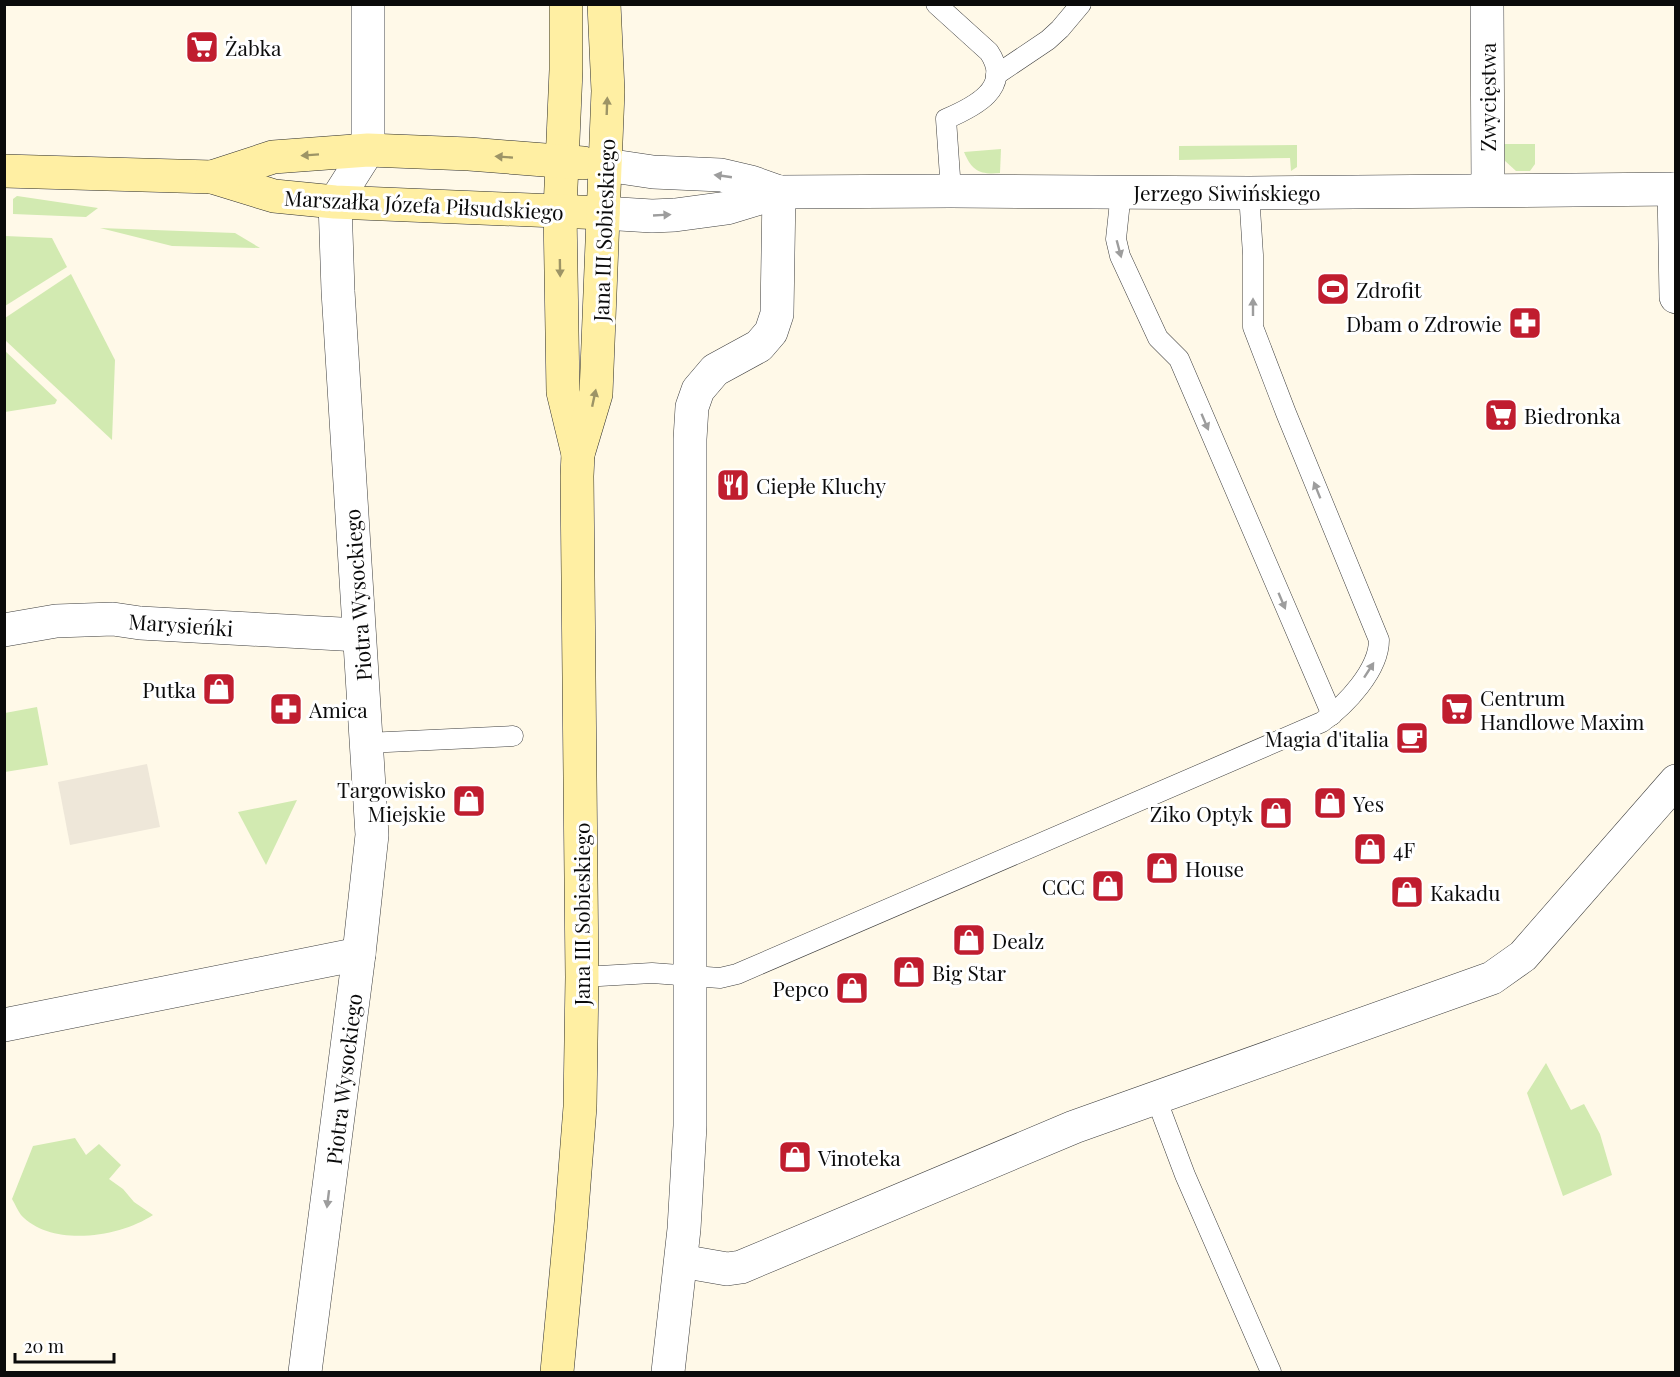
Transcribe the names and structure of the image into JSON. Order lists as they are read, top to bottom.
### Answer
{
  "streets": {
    "street": [
      "Zwycięstwa",
      "Jerzego Siwińskiego",
      "Marszałka Józefa Piłsudskiego",
      "Jana III Sobieskiego",
      "Piotra Wysockiego",
      "Marysieńki"
    ]
  },
  "crossings": [
    ["Zwycięstwa", "Jerzego Siwińskiego"],
    ["Jerzego Siwińskiego", "Marszałka Józefa Piłsudskiego"],
    ["Jerzego Siwińskiego", "Jana III Sobieskiego"],
    ["Marszałka Józefa Piłsudskiego", "Jana III Sobieskiego"],
    ["Marszałka Józefa Piłsudskiego", "Piotra Wysockiego"],
    ["Piotra Wysockiego", "Marysieńki"]
  ],
  "one_way": ["Piotra Wysockiego"],
  "places": {
    "supermarket": ["Żabka", "Biedronka", "Centrum Handlowe Maxim"],
    "sports": ["Zdrofit"],
    "pharmacy": ["Dbam o Zdrowie", "Amica"],
    "restaurant": ["Ciepłe Kluchy"],
    "shop": [
      "Putka",
      "Targowisko Miejskie",
      "Yes",
      "Ziko Optyk",
      "4F",
      "House",
      "CCC",
      "Kakadu",
      "Dealz",
      "Big Star",
      "Pepco",
      "Vinoteka"
    ],
    "cafe": ["Magia d'italia"]
  },
  "scale_bar": "20 m"
}
